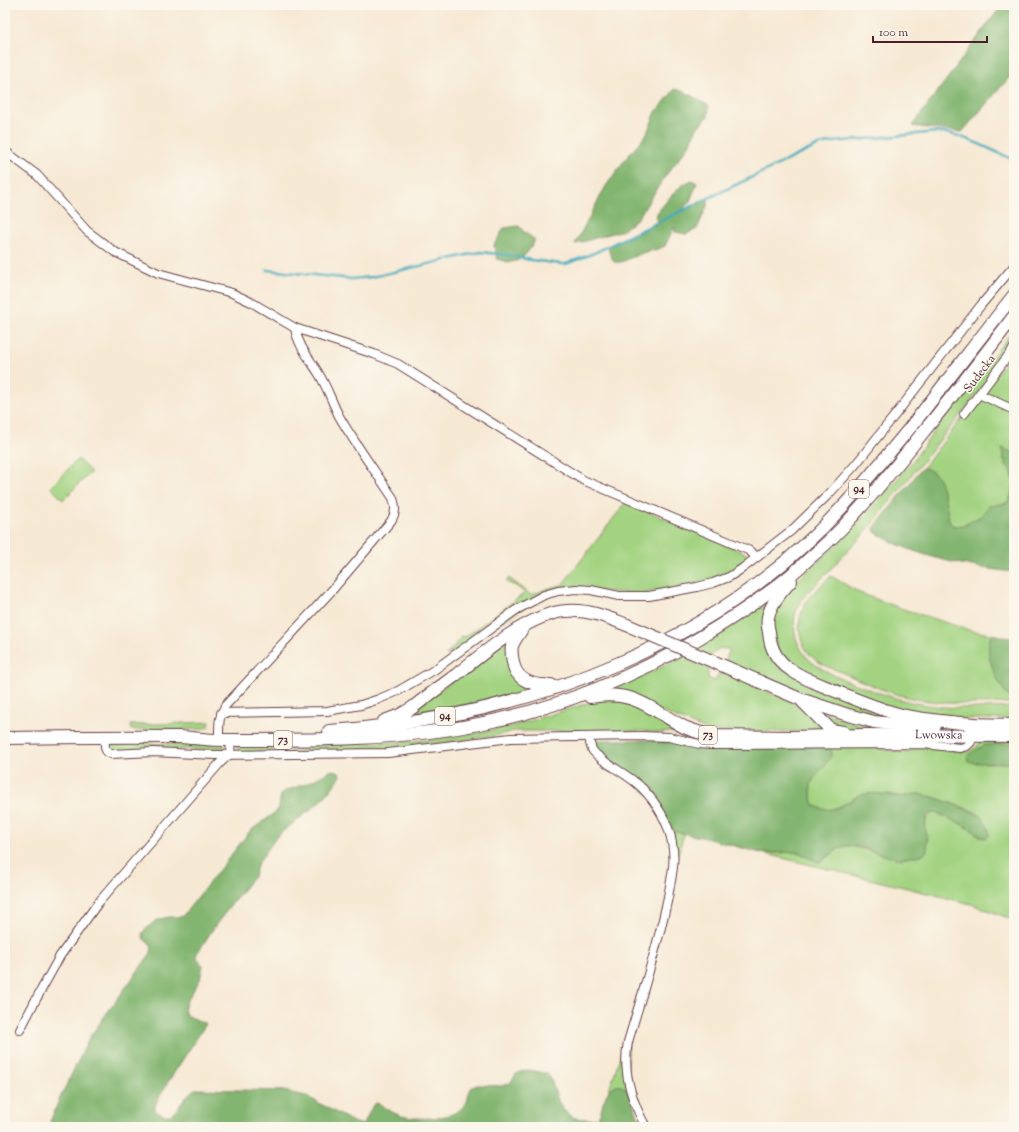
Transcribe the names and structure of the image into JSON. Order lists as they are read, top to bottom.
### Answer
{
  "streets": {
    "main road": ["94", "73", "Lwowska"],
    "street": ["Sudecka"]
  },
  "crossings": [
    ["94", "73"],
    ["73", "Lwowska"]
  ],
  "scale_bar": "100 m"
}
